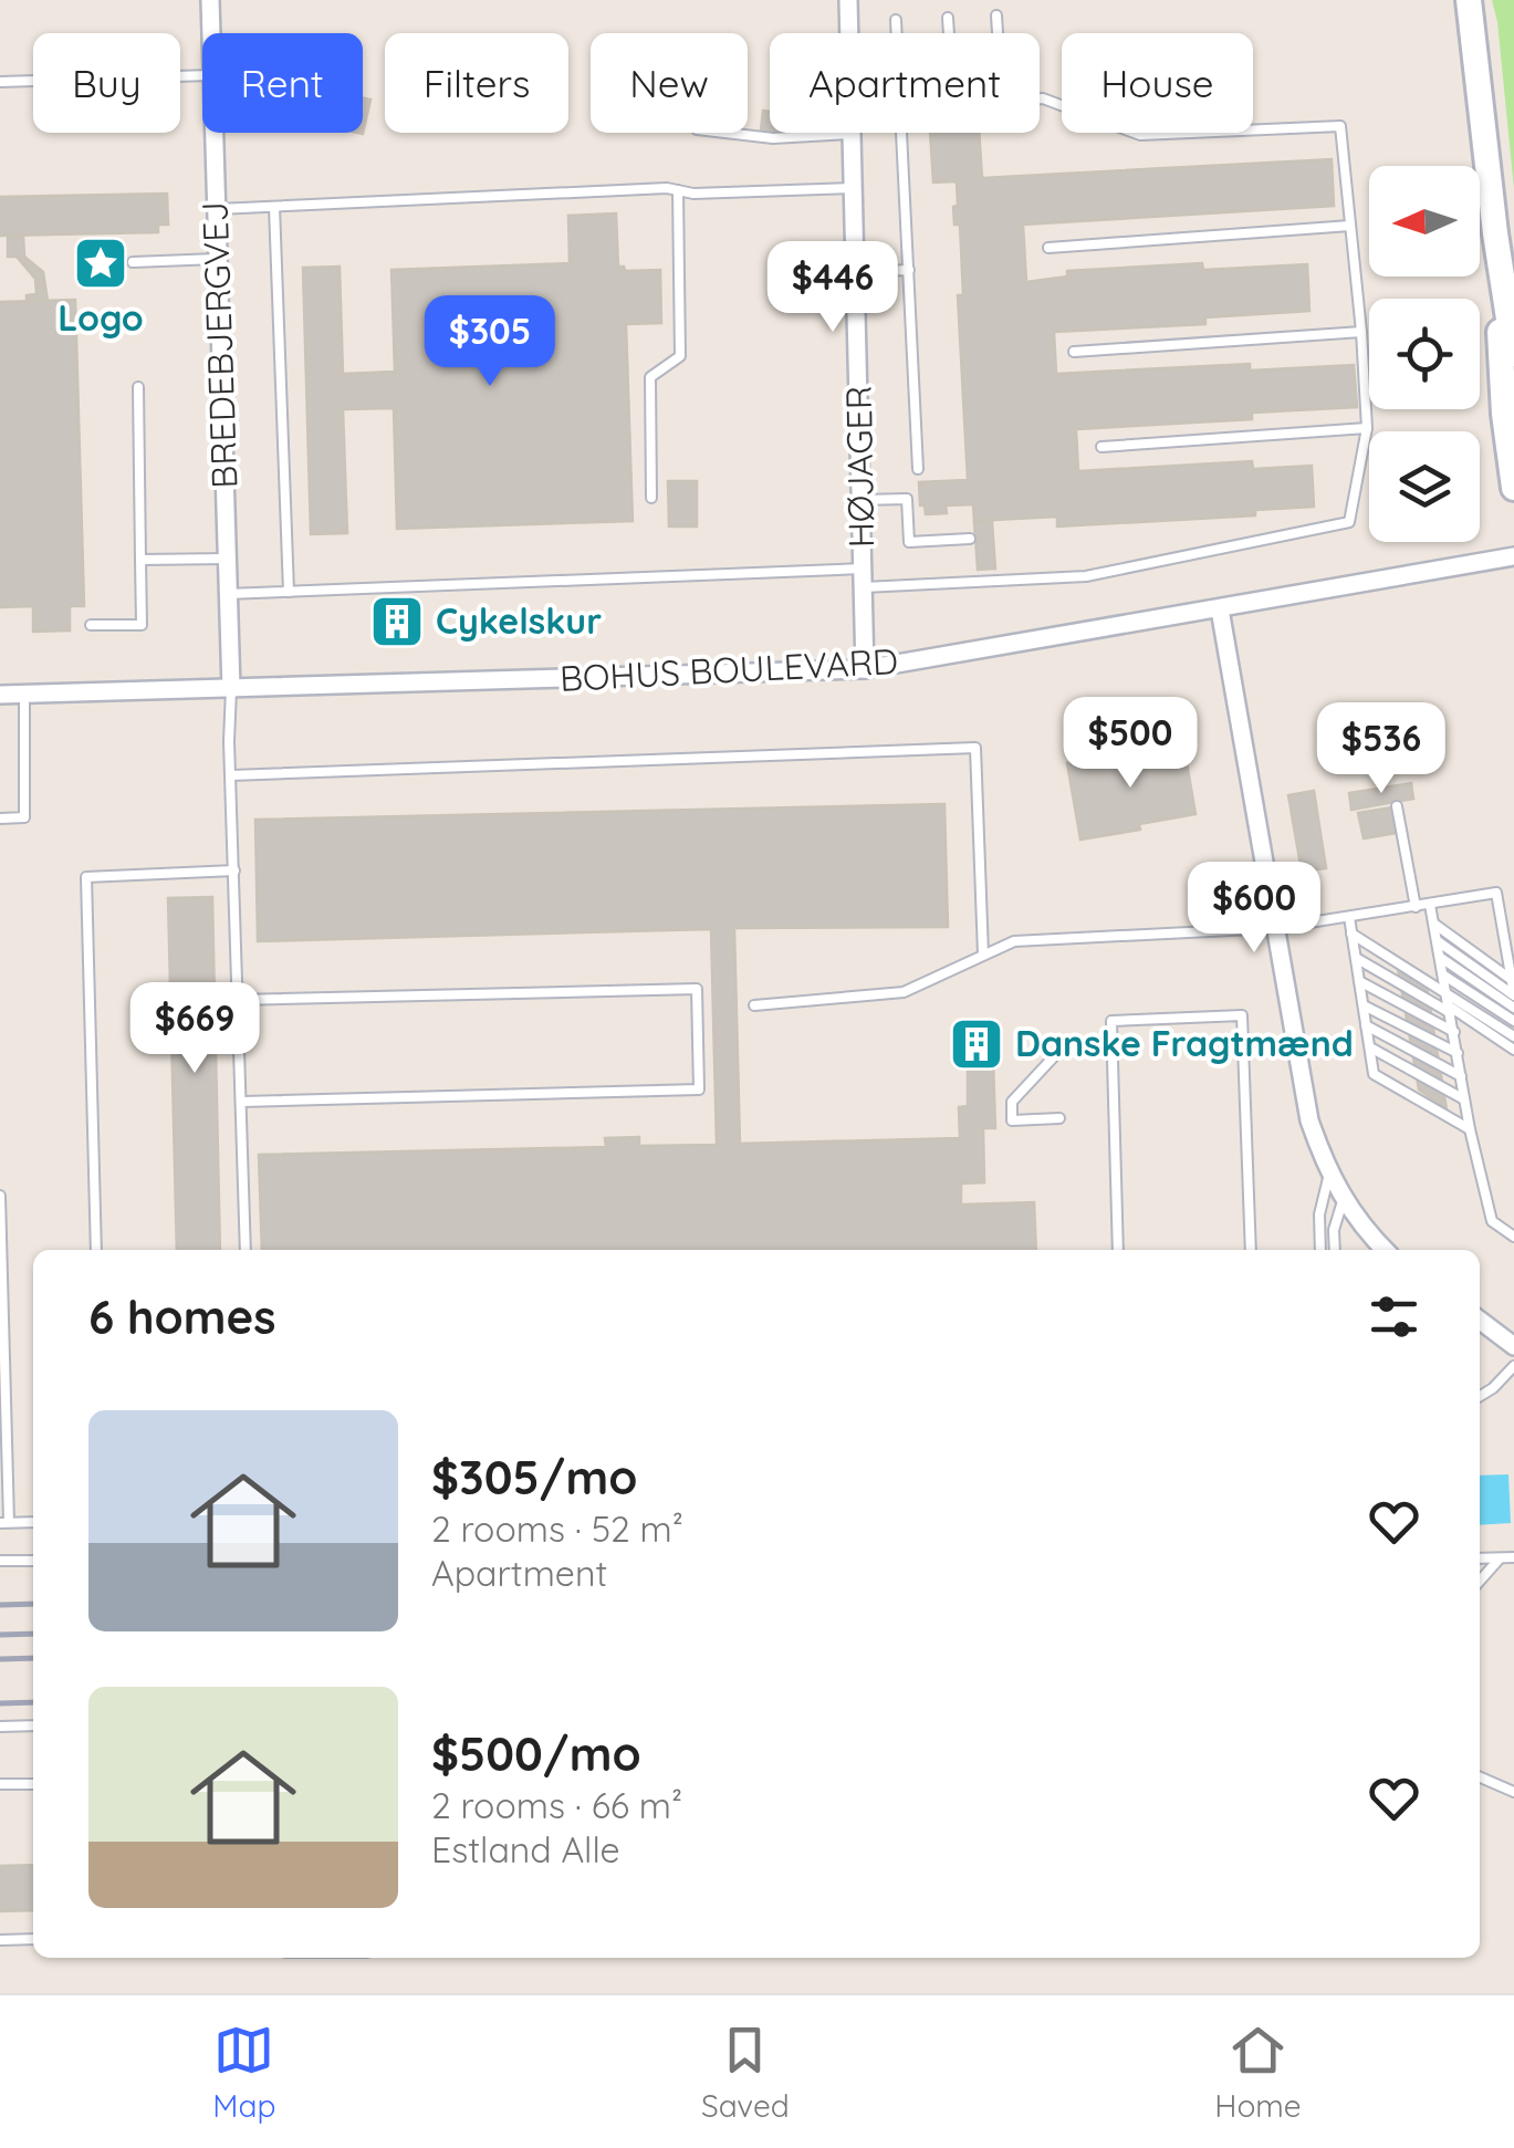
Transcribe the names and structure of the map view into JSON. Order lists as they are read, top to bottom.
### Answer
{
  "streets": {
    "street": ["BREDEBJERGVEJ", "HØJAGER", "BOHUS BOULEVARD"]
  },
  "crossings": [
    ["BREDEBJERGVEJ", "BOHUS BOULEVARD"],
    ["HØJAGER", "BOHUS BOULEVARD"]
  ],
  "places": {
    "place": ["Logo"],
    "building": ["Cykelskur", "Danske Fragtmænd"]
  },
  "north": "left",
  "page": {
    "chip": [
      "Buy",
      "Rent",
      "Filters",
      "New",
      "Apartment",
      "House"
    ],
    "price": [
      "$446",
      "$305",
      "$500",
      "$536",
      "$600",
      "$669"
    ],
    "heading": "6 homes",
    "list": [
      {
        "name": "$305/mo",
        "note": "2 rooms · 52 m² · Apartment"
      },
      {
        "name": "$500/mo",
        "note": "2 rooms · 66 m² · Estland Alle"
      }
    ],
    "tabs": ["Map", "Saved", "Home"]
  }
}
